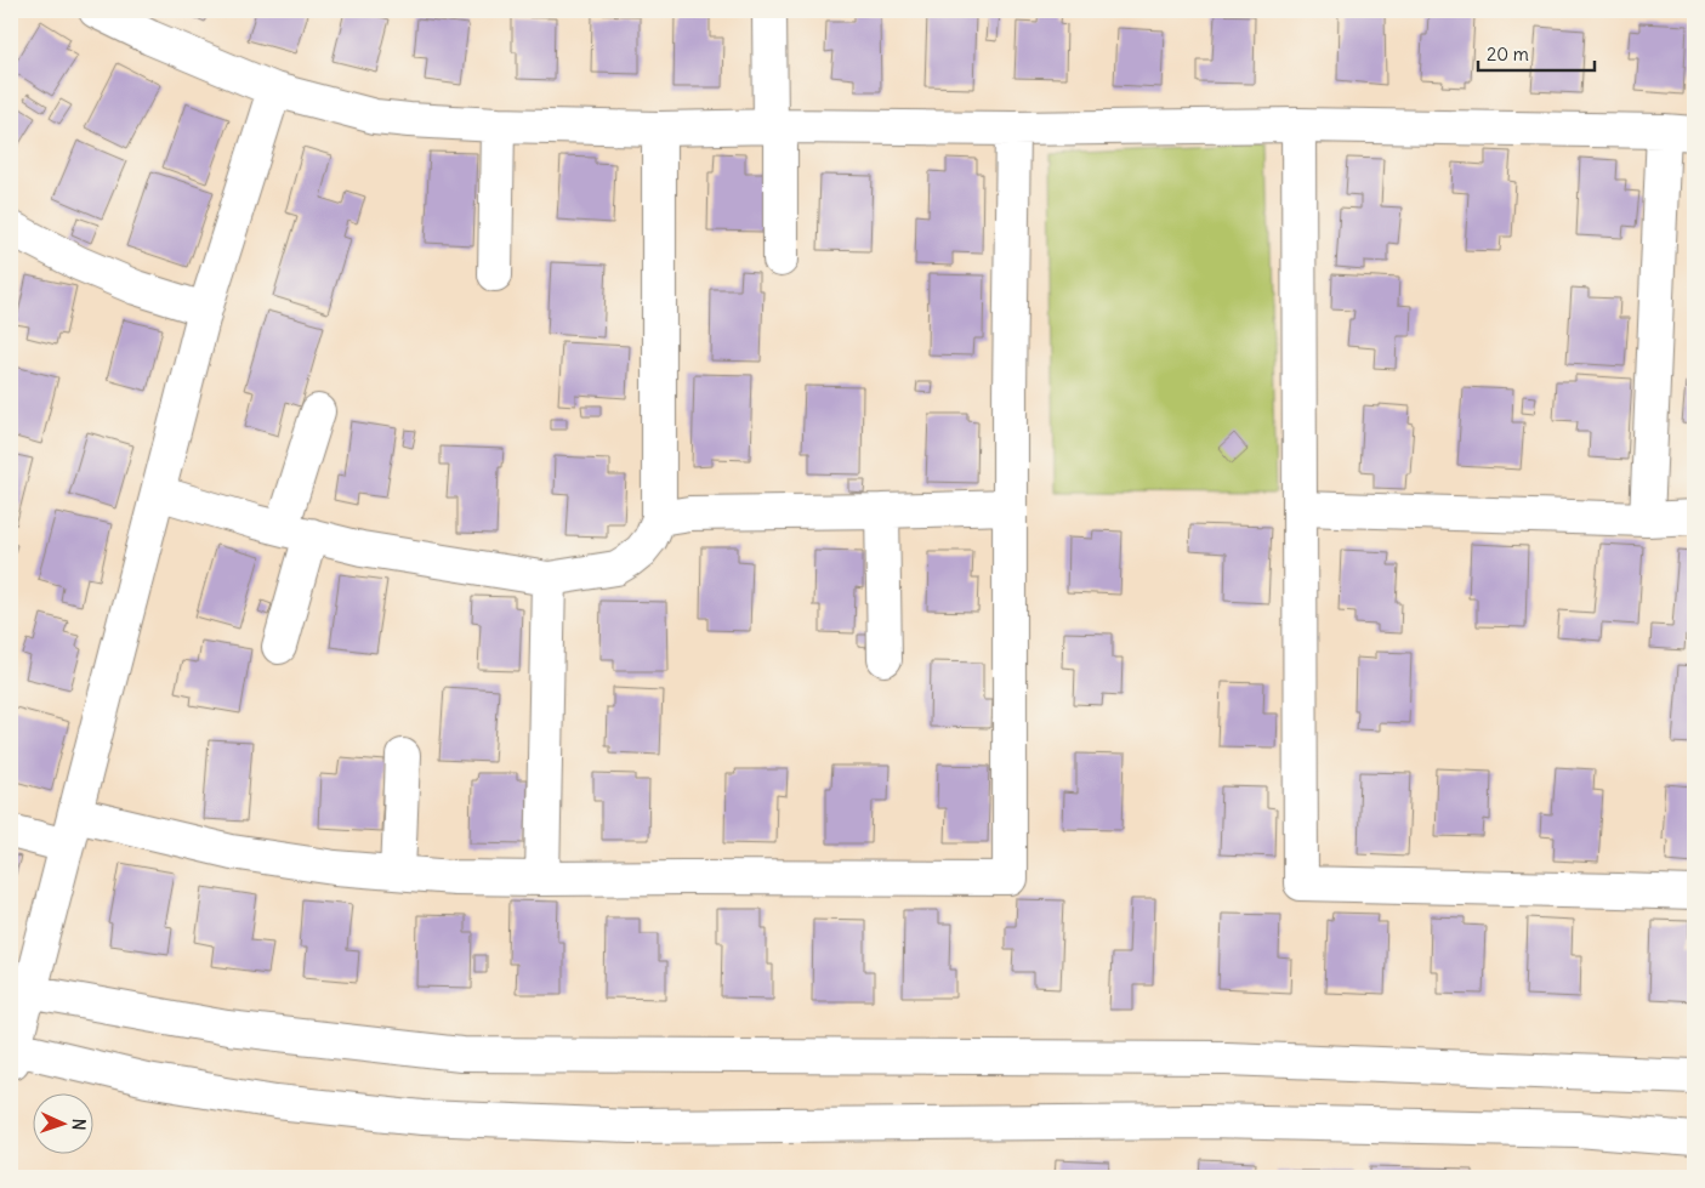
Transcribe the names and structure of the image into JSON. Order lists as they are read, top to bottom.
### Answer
{
  "scale_bar": "20 m",
  "north": "right"
}
